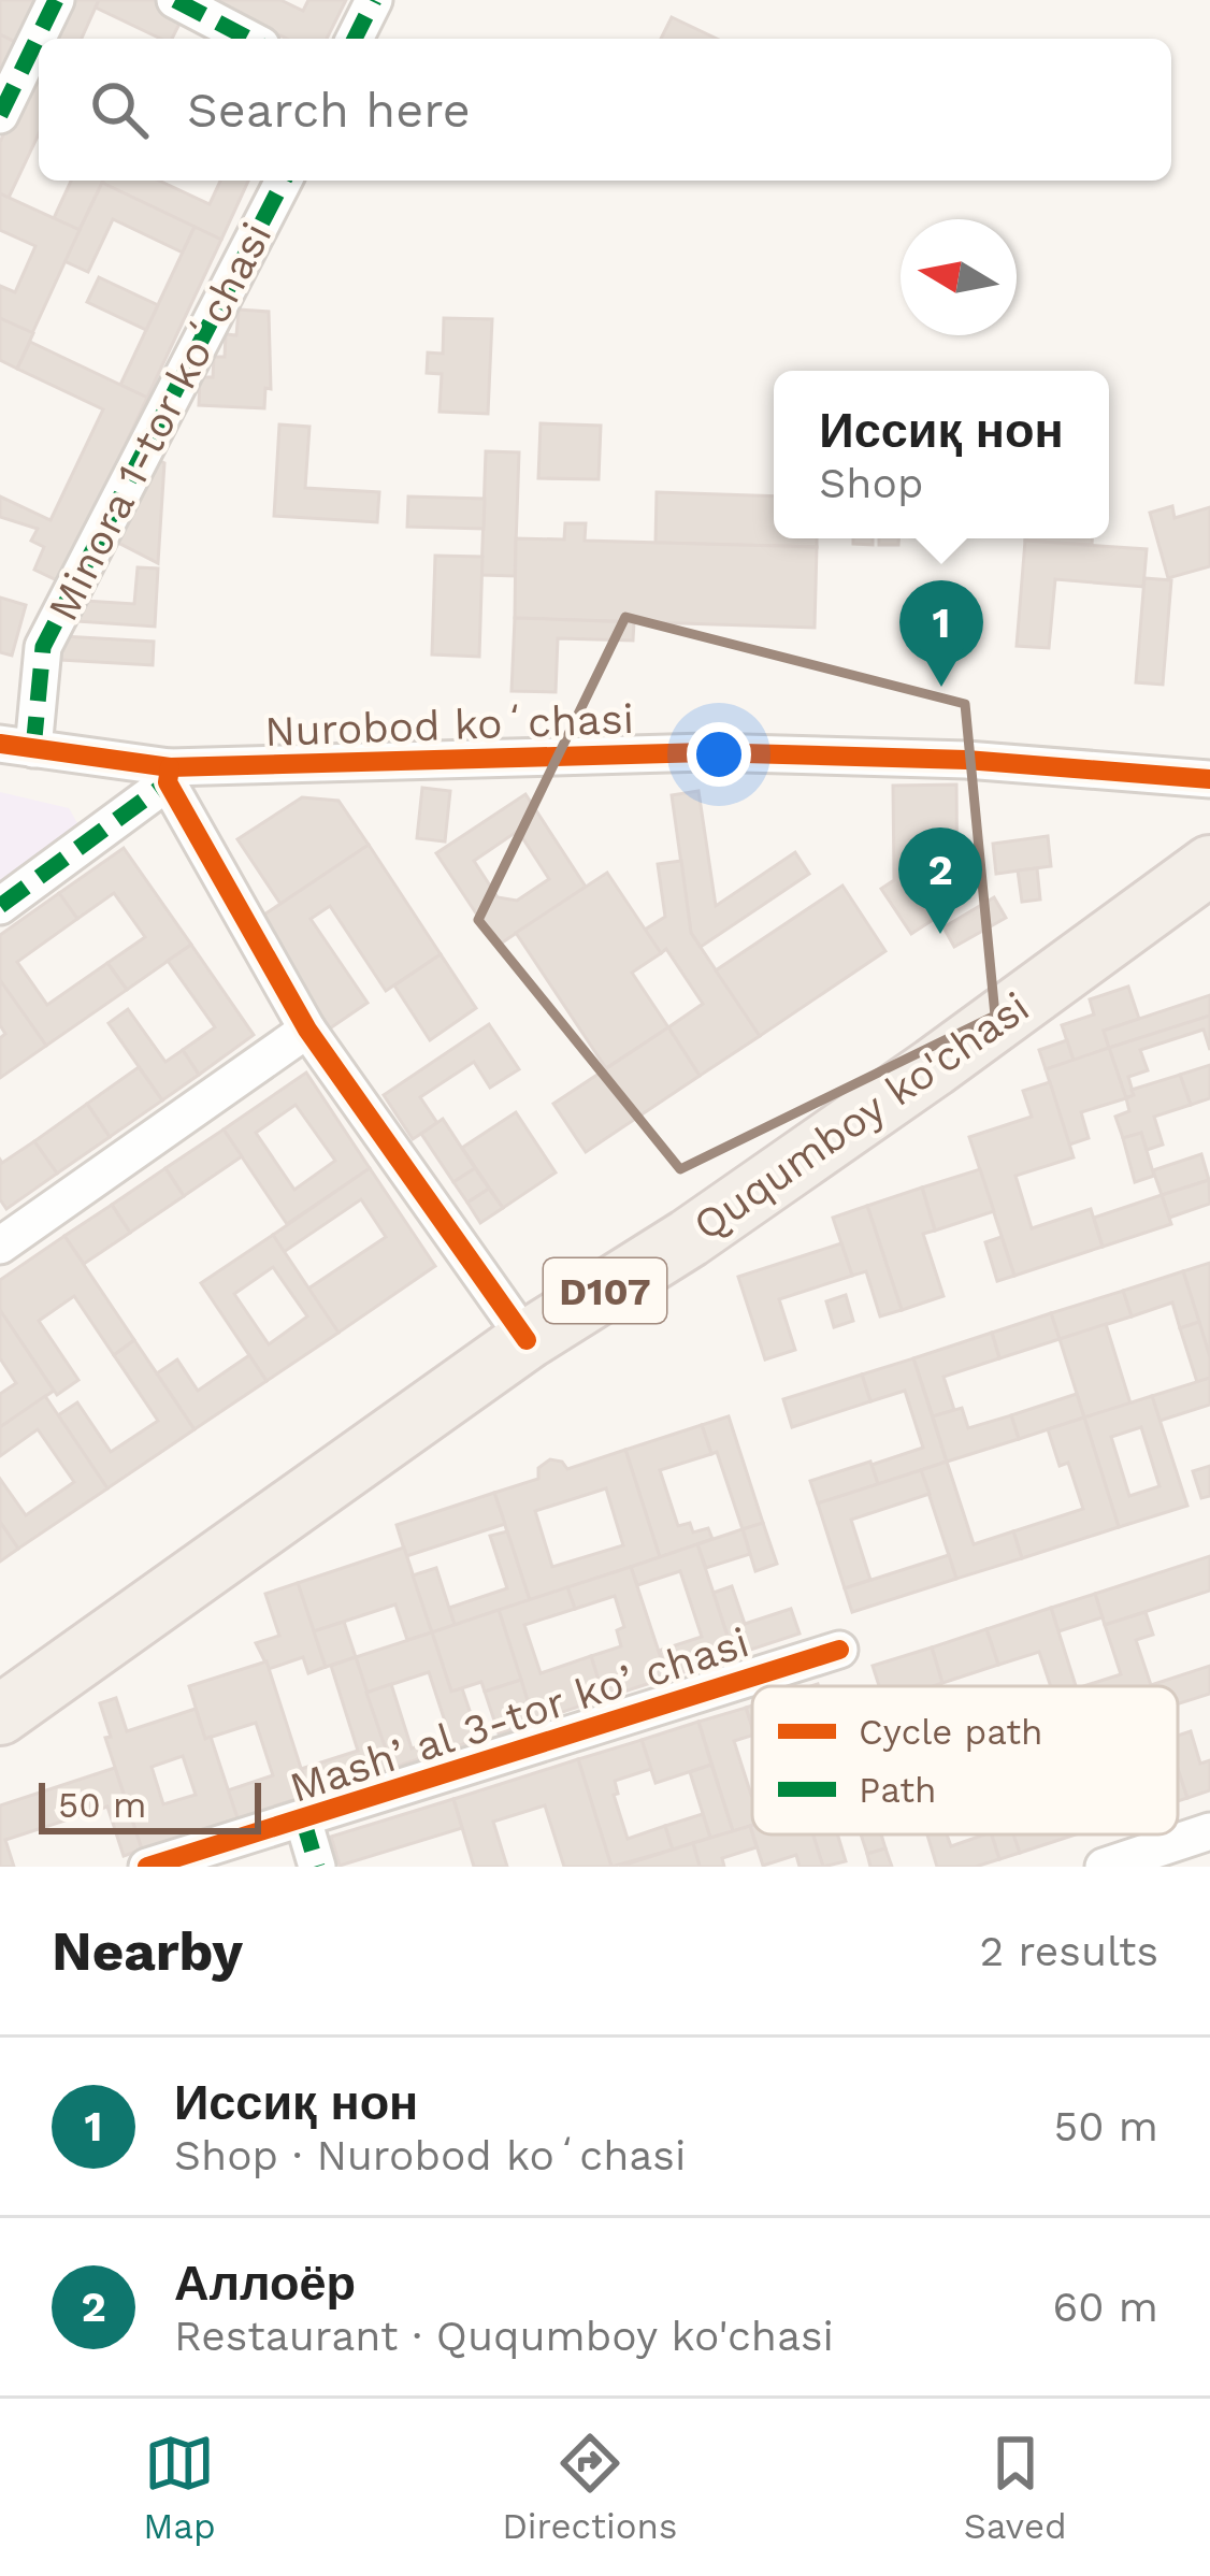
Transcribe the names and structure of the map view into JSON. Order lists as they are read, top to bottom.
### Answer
{
  "streets": {
    "main road": ["Ququmboy ko'chasi", "D107"],
    "street": ["Minora 1-tor koʻchasi", "Nurobod koʻchasi", "Mashʼal 3-tor koʼchasi"]
  },
  "crossings": [
    ["Minora 1-tor koʻchasi", "Nurobod koʻchasi"]
  ],
  "legend": ["Cycle path", "Path"],
  "scale_bar": "50 m",
  "north": "left",
  "page": {
    "search": "Search here",
    "popup": ["Иссиқ нон", "Shop"],
    "pins": ["1", "2"],
    "scale": "50 m",
    "heading": ["Nearby", "2 results"],
    "list": [
      {
        "mark": "1",
        "name": "Иссиқ нон",
        "note": "Shop · Nurobod koʻchasi",
        "value": "50 m"
      },
      {
        "mark": "2",
        "name": "Аллоёр",
        "note": "Restaurant · Ququmboy ko'chasi",
        "value": "60 m"
      }
    ],
    "nav": ["Map", "Directions", "Saved"]
  }
}
